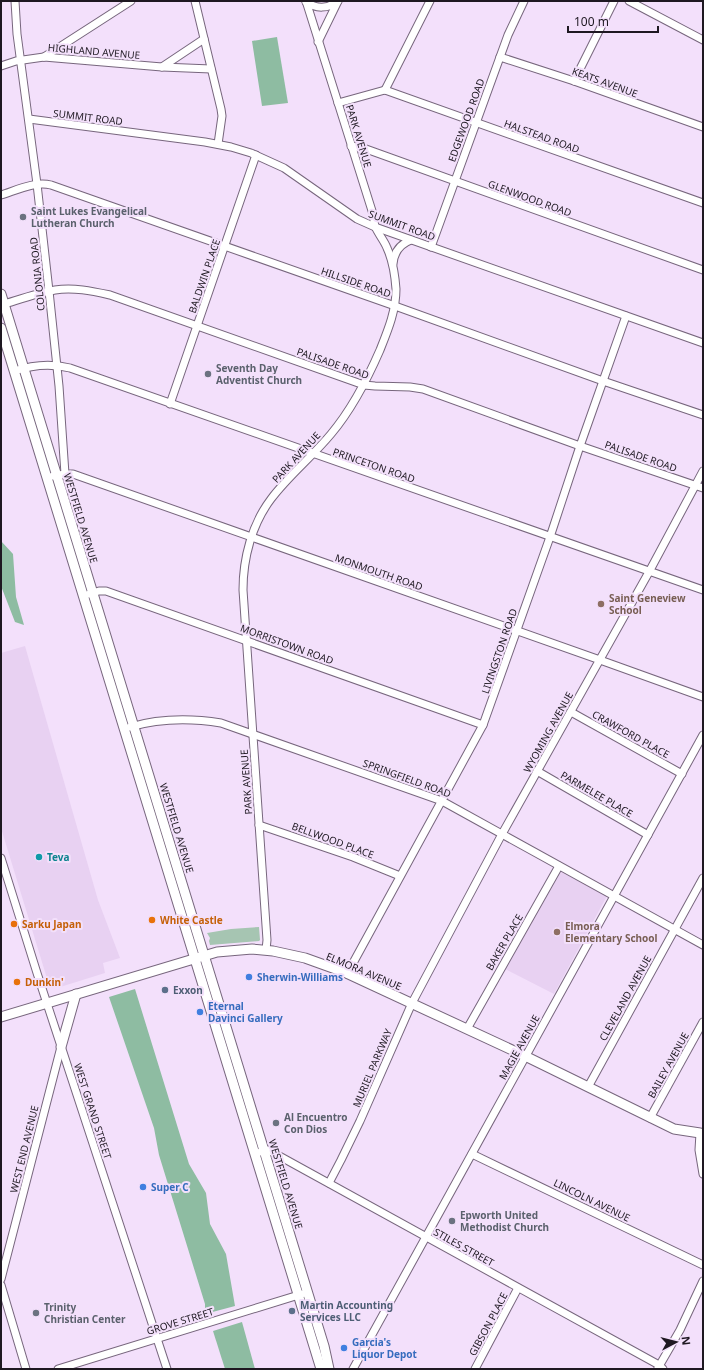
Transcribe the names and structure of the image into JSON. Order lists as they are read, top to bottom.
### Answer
{
  "streets": {
    "main road": ["WESTFIELD AVENUE", "ELMORA AVENUE"],
    "street": [
      "HIGHLAND AVENUE",
      "KEATS AVENUE",
      "SUMMIT ROAD",
      "EDGEWOOD ROAD",
      "PARK AVENUE",
      "HALSTEAD ROAD",
      "GLENWOOD ROAD",
      "COLONIA ROAD",
      "BALDWIN PLACE",
      "HILLSIDE ROAD",
      "PALISADE ROAD",
      "PRINCETON ROAD",
      "MONMOUTH ROAD",
      "MORRISTOWN ROAD",
      "LIVINGSTON ROAD",
      "WYOMING AVENUE",
      "CRAWFORD PLACE",
      "SPRINGFIELD ROAD",
      "PARMELEE PLACE",
      "BELLWOOD PLACE",
      "BAKER PLACE",
      "CLEVELAND AVENUE",
      "MAGIE AVENUE",
      "BAILEY AVENUE",
      "MURIEL PARKWAY",
      "WEST GRAND STREET",
      "WEST END AVENUE",
      "LINCOLN AVENUE",
      "STILES STREET",
      "GROVE STREET",
      "GIBSON PLACE"
    ]
  },
  "crossings": [
    ["HIGHLAND AVENUE", "COLONIA ROAD"],
    ["KEATS AVENUE", "EDGEWOOD ROAD"],
    ["SUMMIT ROAD", "EDGEWOOD ROAD"],
    ["SUMMIT ROAD", "PARK AVENUE"],
    ["SUMMIT ROAD", "COLONIA ROAD"],
    ["SUMMIT ROAD", "BALDWIN PLACE"],
    ["SUMMIT ROAD", "LIVINGSTON ROAD"],
    ["EDGEWOOD ROAD", "HALSTEAD ROAD"],
    ["EDGEWOOD ROAD", "GLENWOOD ROAD"],
    ["PARK AVENUE", "GLENWOOD ROAD"],
    ["PARK AVENUE", "HILLSIDE ROAD"],
    ["PARK AVENUE", "PALISADE ROAD"],
    ["PARK AVENUE", "PRINCETON ROAD"],
    ["PARK AVENUE", "MONMOUTH ROAD"],
    ["PARK AVENUE", "MORRISTOWN ROAD"],
    ["PARK AVENUE", "SPRINGFIELD ROAD"],
    ["PARK AVENUE", "BELLWOOD PLACE"],
    ["PARK AVENUE", "ELMORA AVENUE"],
    ["COLONIA ROAD", "HILLSIDE ROAD"],
    ["COLONIA ROAD", "PALISADE ROAD"],
    ["COLONIA ROAD", "PRINCETON ROAD"],
    ["COLONIA ROAD", "WESTFIELD AVENUE"],
    ["COLONIA ROAD", "MONMOUTH ROAD"],
    ["BALDWIN PLACE", "HILLSIDE ROAD"],
    ["BALDWIN PLACE", "PALISADE ROAD"],
    ["BALDWIN PLACE", "PRINCETON ROAD"],
    ["HILLSIDE ROAD", "LIVINGSTON ROAD"],
    ["PALISADE ROAD", "WESTFIELD AVENUE"],
    ["PALISADE ROAD", "LIVINGSTON ROAD"],
    ["PALISADE ROAD", "WYOMING AVENUE"],
    ["PRINCETON ROAD", "WESTFIELD AVENUE"],
    ["PRINCETON ROAD", "LIVINGSTON ROAD"],
    ["PRINCETON ROAD", "WYOMING AVENUE"],
    ["WESTFIELD AVENUE", "MONMOUTH ROAD"],
    ["WESTFIELD AVENUE", "MORRISTOWN ROAD"],
    ["WESTFIELD AVENUE", "SPRINGFIELD ROAD"],
    ["WESTFIELD AVENUE", "ELMORA AVENUE"],
    ["WESTFIELD AVENUE", "STILES STREET"],
    ["WESTFIELD AVENUE", "GROVE STREET"],
    ["MONMOUTH ROAD", "LIVINGSTON ROAD"],
    ["MONMOUTH ROAD", "WYOMING AVENUE"],
    ["MORRISTOWN ROAD", "LIVINGSTON ROAD"],
    ["LIVINGSTON ROAD", "SPRINGFIELD ROAD"],
    ["LIVINGSTON ROAD", "BELLWOOD PLACE"],
    ["LIVINGSTON ROAD", "ELMORA AVENUE"],
    ["WYOMING AVENUE", "CRAWFORD PLACE"],
    ["WYOMING AVENUE", "SPRINGFIELD ROAD"],
    ["WYOMING AVENUE", "PARMELEE PLACE"],
    ["WYOMING AVENUE", "ELMORA AVENUE"],
    ["WYOMING AVENUE", "MURIEL PARKWAY"],
    ["CRAWFORD PLACE", "MAGIE AVENUE"],
    ["SPRINGFIELD ROAD", "BAKER PLACE"],
    ["SPRINGFIELD ROAD", "CLEVELAND AVENUE"],
    ["SPRINGFIELD ROAD", "MAGIE AVENUE"],
    ["PARMELEE PLACE", "MAGIE AVENUE"],
    ["BAKER PLACE", "ELMORA AVENUE"],
    ["ELMORA AVENUE", "CLEVELAND AVENUE"],
    ["ELMORA AVENUE", "MAGIE AVENUE"],
    ["ELMORA AVENUE", "BAILEY AVENUE"],
    ["ELMORA AVENUE", "MURIEL PARKWAY"],
    ["ELMORA AVENUE", "WEST GRAND STREET"],
    ["MAGIE AVENUE", "LINCOLN AVENUE"],
    ["MAGIE AVENUE", "STILES STREET"],
    ["MURIEL PARKWAY", "STILES STREET"],
    ["WEST GRAND STREET", "WEST END AVENUE"],
    ["WEST GRAND STREET", "GROVE STREET"],
    ["STILES STREET", "GIBSON PLACE"]
  ],
  "places": [
    "Saint Lukes Evangelical Lutheran Church",
    "Seventh Day Adventist Church",
    "Saint Geneview School",
    "Teva",
    "White Castle",
    "Sarku Japan",
    "Elmora Elementary School",
    "Sherwin-Williams",
    "Dunkin'",
    "Exxon",
    "Eternal Davinci Gallery",
    "Al Encuentro Con Dios",
    "Super C",
    "Epworth United Methodist Church",
    "Martin Accounting Services LLC",
    "Trinity Christian Center",
    "Garcia's Liquor Depot"
  ],
  "scale_bar": "100 m",
  "north": "right"
}
